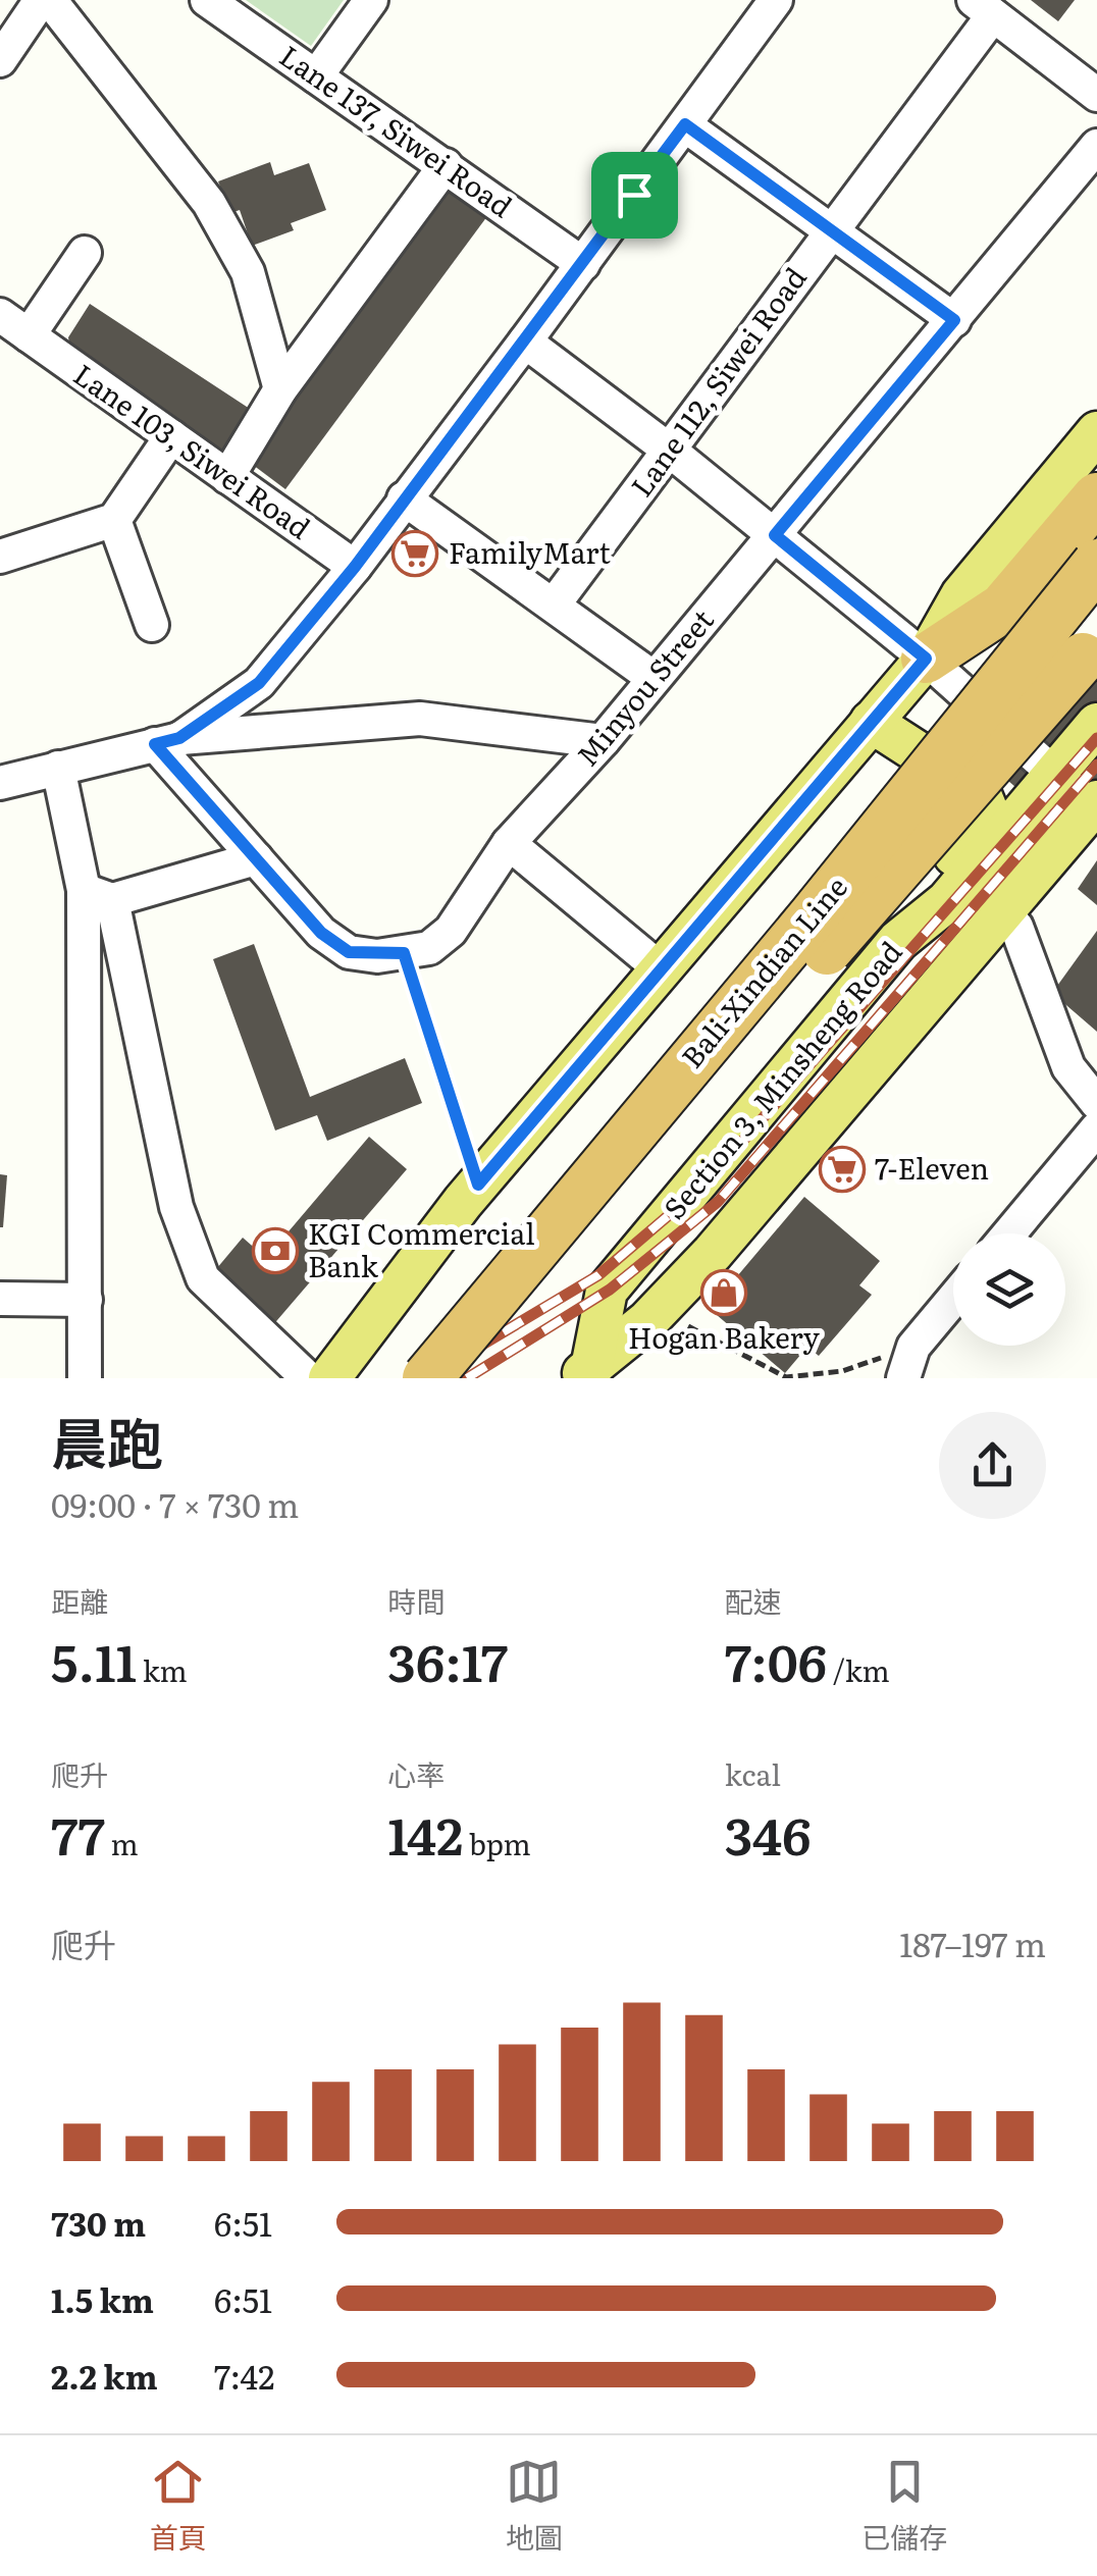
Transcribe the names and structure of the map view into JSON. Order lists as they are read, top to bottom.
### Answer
{
  "streets": {
    "highway": ["Bali-Xindian Line"],
    "main road": ["Section 3, Minsheng Road"],
    "street": [
      "Lane 137, Siwei Road",
      "Lane 112, Siwei Road",
      "Lane 103, Siwei Road",
      "Minyou Street"
    ]
  },
  "places": {
    "supermarket": ["FamilyMart", "7-Eleven"],
    "bank": ["KGI Commercial Bank"],
    "shop": ["Hogan Bakery"]
  },
  "page": {
    "heading": ["晨跑", "09:00 · 7 × 730 m"],
    "stats": [
      ["距離", "5.11 km"],
      ["時間", "36:17"],
      ["配速", "7:06 /km"],
      ["爬升", "77 m"],
      ["心率", "142 bpm"],
      ["kcal", "346"]
    ],
    "chart": ["爬升", "187–197 m"],
    "list": [
      {
        "name": "730 m",
        "note": "6:51"
      },
      {
        "name": "1.5 km",
        "note": "6:51"
      },
      {
        "name": "2.2 km",
        "note": "7:42"
      }
    ],
    "tabs": ["首頁", "地圖", "已儲存"]
  }
}
